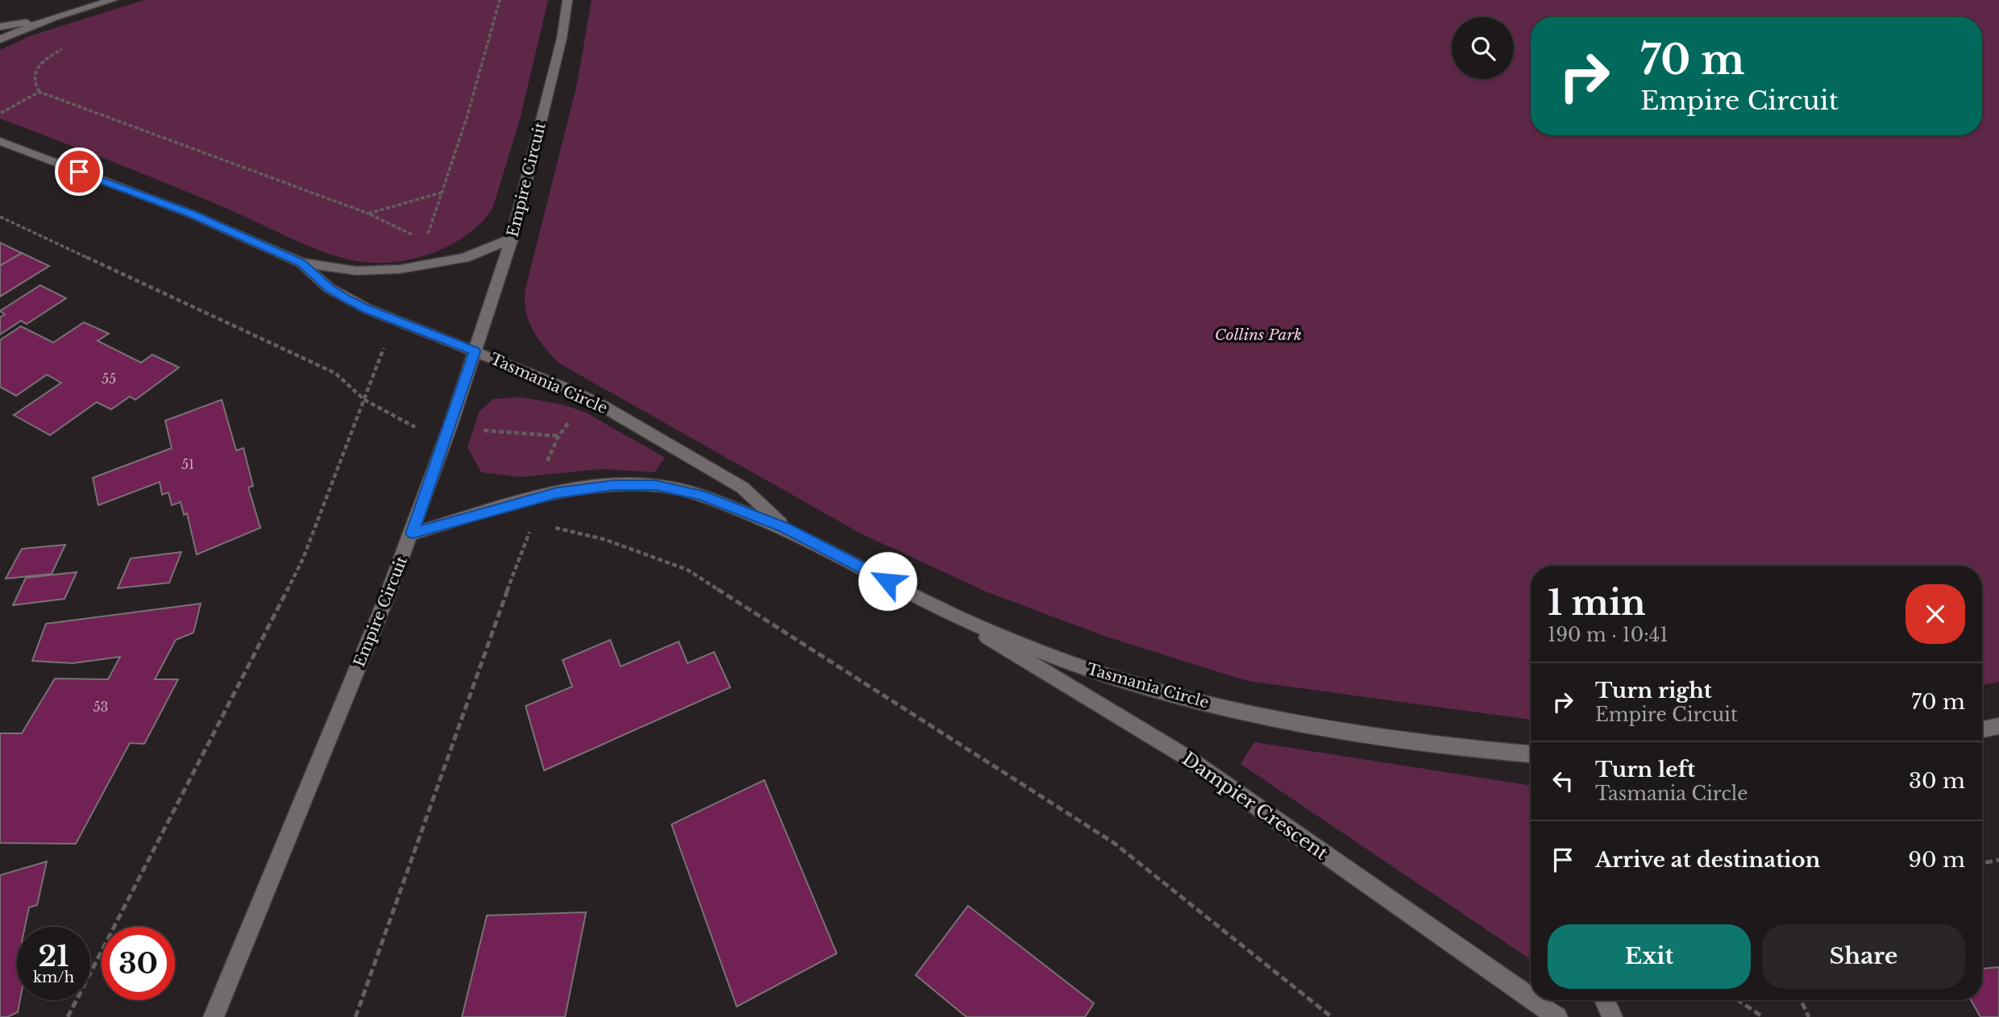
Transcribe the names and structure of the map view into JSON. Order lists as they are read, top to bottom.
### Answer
{
  "streets": {
    "street": ["Empire Circuit", "Tasmania Circle", "Dampier Crescent"]
  },
  "crossings": [
    ["Empire Circuit", "Tasmania Circle"],
    ["Tasmania Circle", "Dampier Crescent"]
  ],
  "parks": ["Collins Park"],
  "house_numbers": ["55", "51", "53"],
  "page": {
    "turn": ["70 m", "Empire Circuit"],
    "heading": ["1 min", "190 m · 10:41"],
    "list": [
      {
        "name": "Turn right",
        "note": "Empire Circuit",
        "value": "70 m"
      },
      {
        "name": "Turn left",
        "note": "Tasmania Circle",
        "value": "30 m"
      },
      {
        "name": "Arrive at destination",
        "value": "90 m"
      }
    ],
    "buttons": ["Exit", "Share"],
    "speed": "21 km/h",
    "limit": "30"
  }
}
